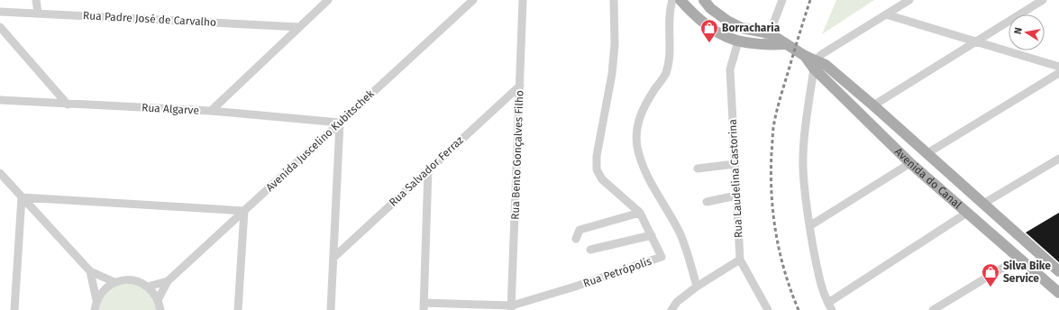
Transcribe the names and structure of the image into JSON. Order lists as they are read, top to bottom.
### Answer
{
  "streets": {
    "main road": ["Avenida do Canal"],
    "street": [
      "Rua Padre José de Carvalho",
      "Rua Algarve",
      "Avenida Juscelino Kubitschek",
      "Rua Bento Gonçalves Filho",
      "Rua Salvador Ferraz",
      "Rua Laudelina Castorina",
      "Rua Petrópolis"
    ]
  },
  "crossings": [
    ["Rua Algarve", "Avenida Juscelino Kubitschek"],
    ["Rua Bento Gonçalves Filho", "Rua Salvador Ferraz"],
    ["Rua Bento Gonçalves Filho", "Rua Petrópolis"]
  ],
  "places": {
    "shop": ["Borracharia", "Silva Bike Service"]
  },
  "north": "left"
}
